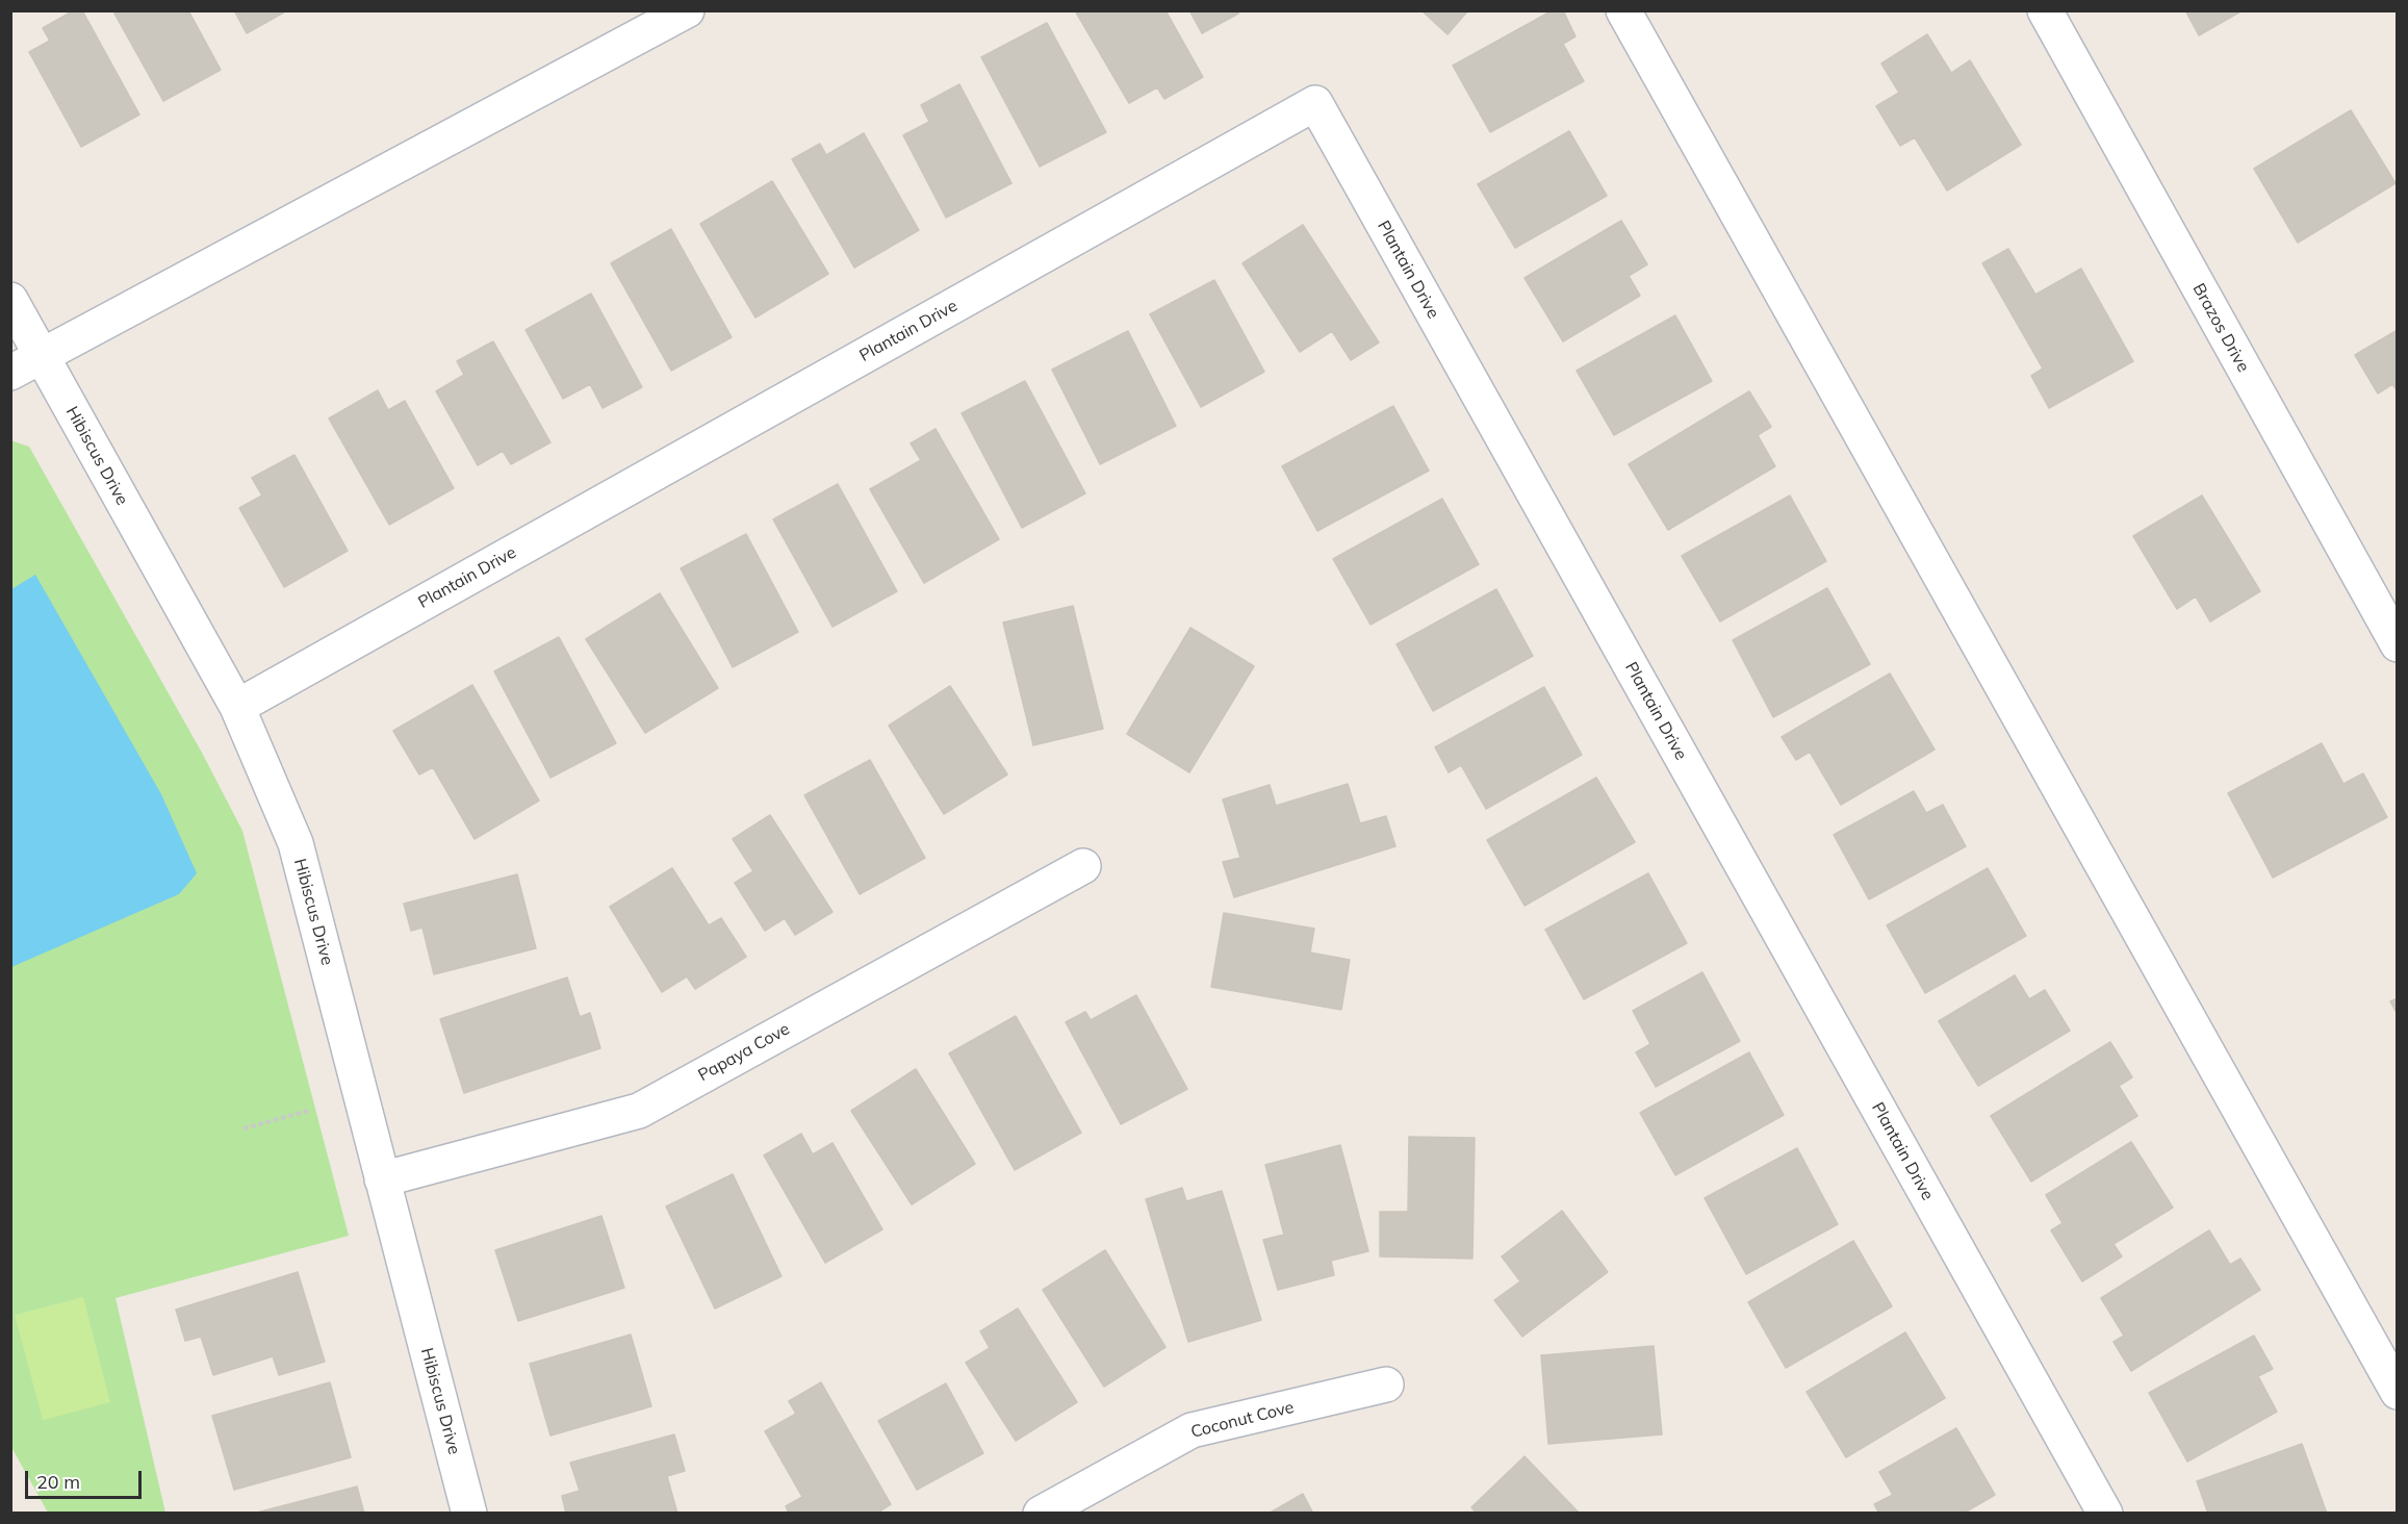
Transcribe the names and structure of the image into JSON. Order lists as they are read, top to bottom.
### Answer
{
  "streets": {
    "street": [
      "Plantain Drive",
      "Brazos Drive",
      "Hibiscus Drive",
      "Papaya Cove",
      "Coconut Cove"
    ]
  },
  "crossings": [
    ["Plantain Drive", "Hibiscus Drive"],
    ["Hibiscus Drive", "Papaya Cove"]
  ],
  "scale_bar": "20 m"
}
